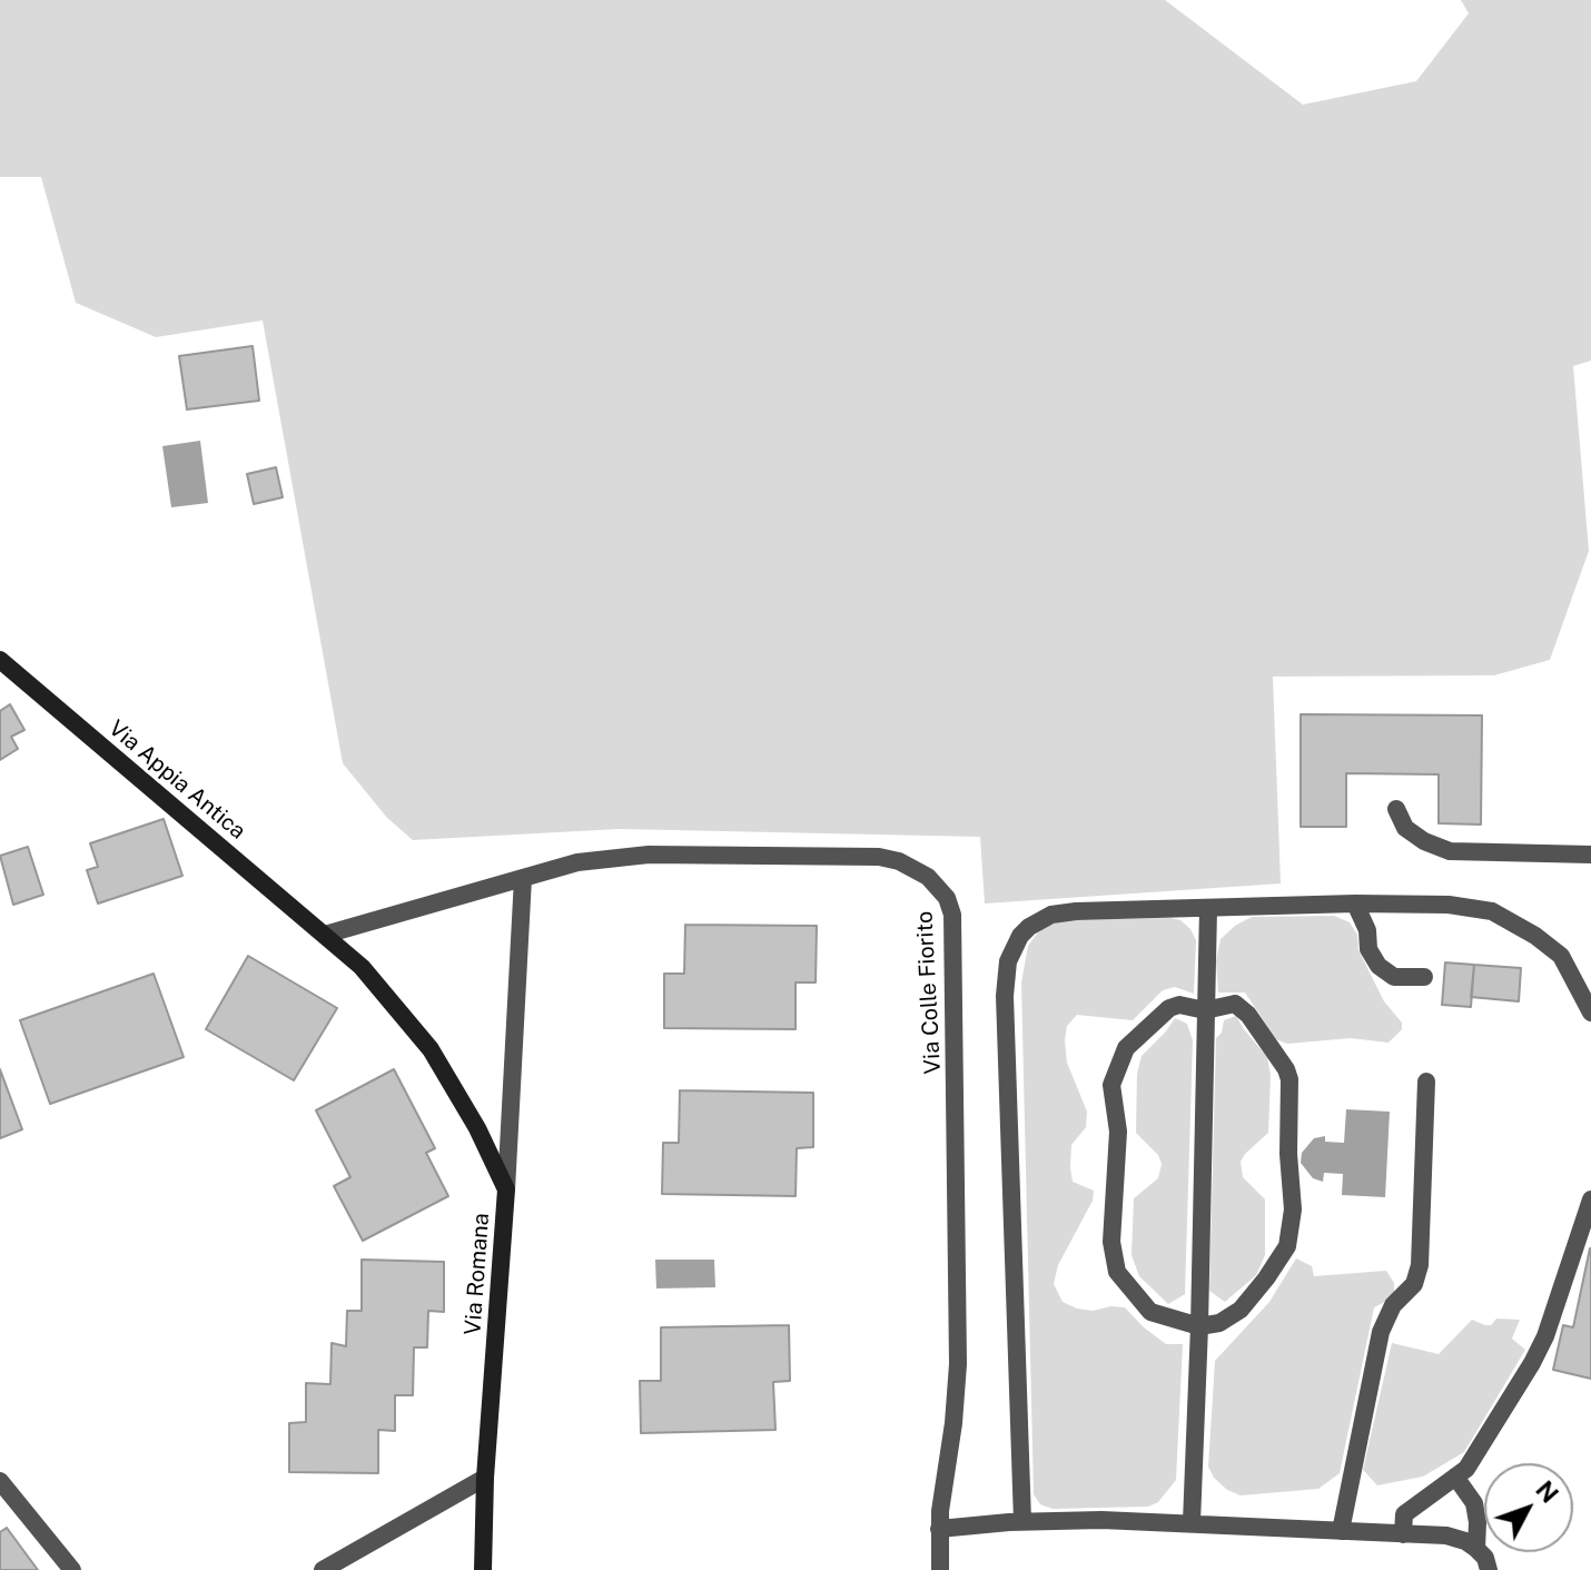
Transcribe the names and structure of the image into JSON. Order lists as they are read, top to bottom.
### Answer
{
  "streets": {
    "street": ["Via Appia Antica", "Via Colle Fiorito", "Via Romana"]
  },
  "crossings": [
    ["Via Appia Antica", "Via Colle Fiorito"],
    ["Via Appia Antica", "Via Romana"],
    ["Via Colle Fiorito", "Via Romana"]
  ],
  "north": "top right"
}
